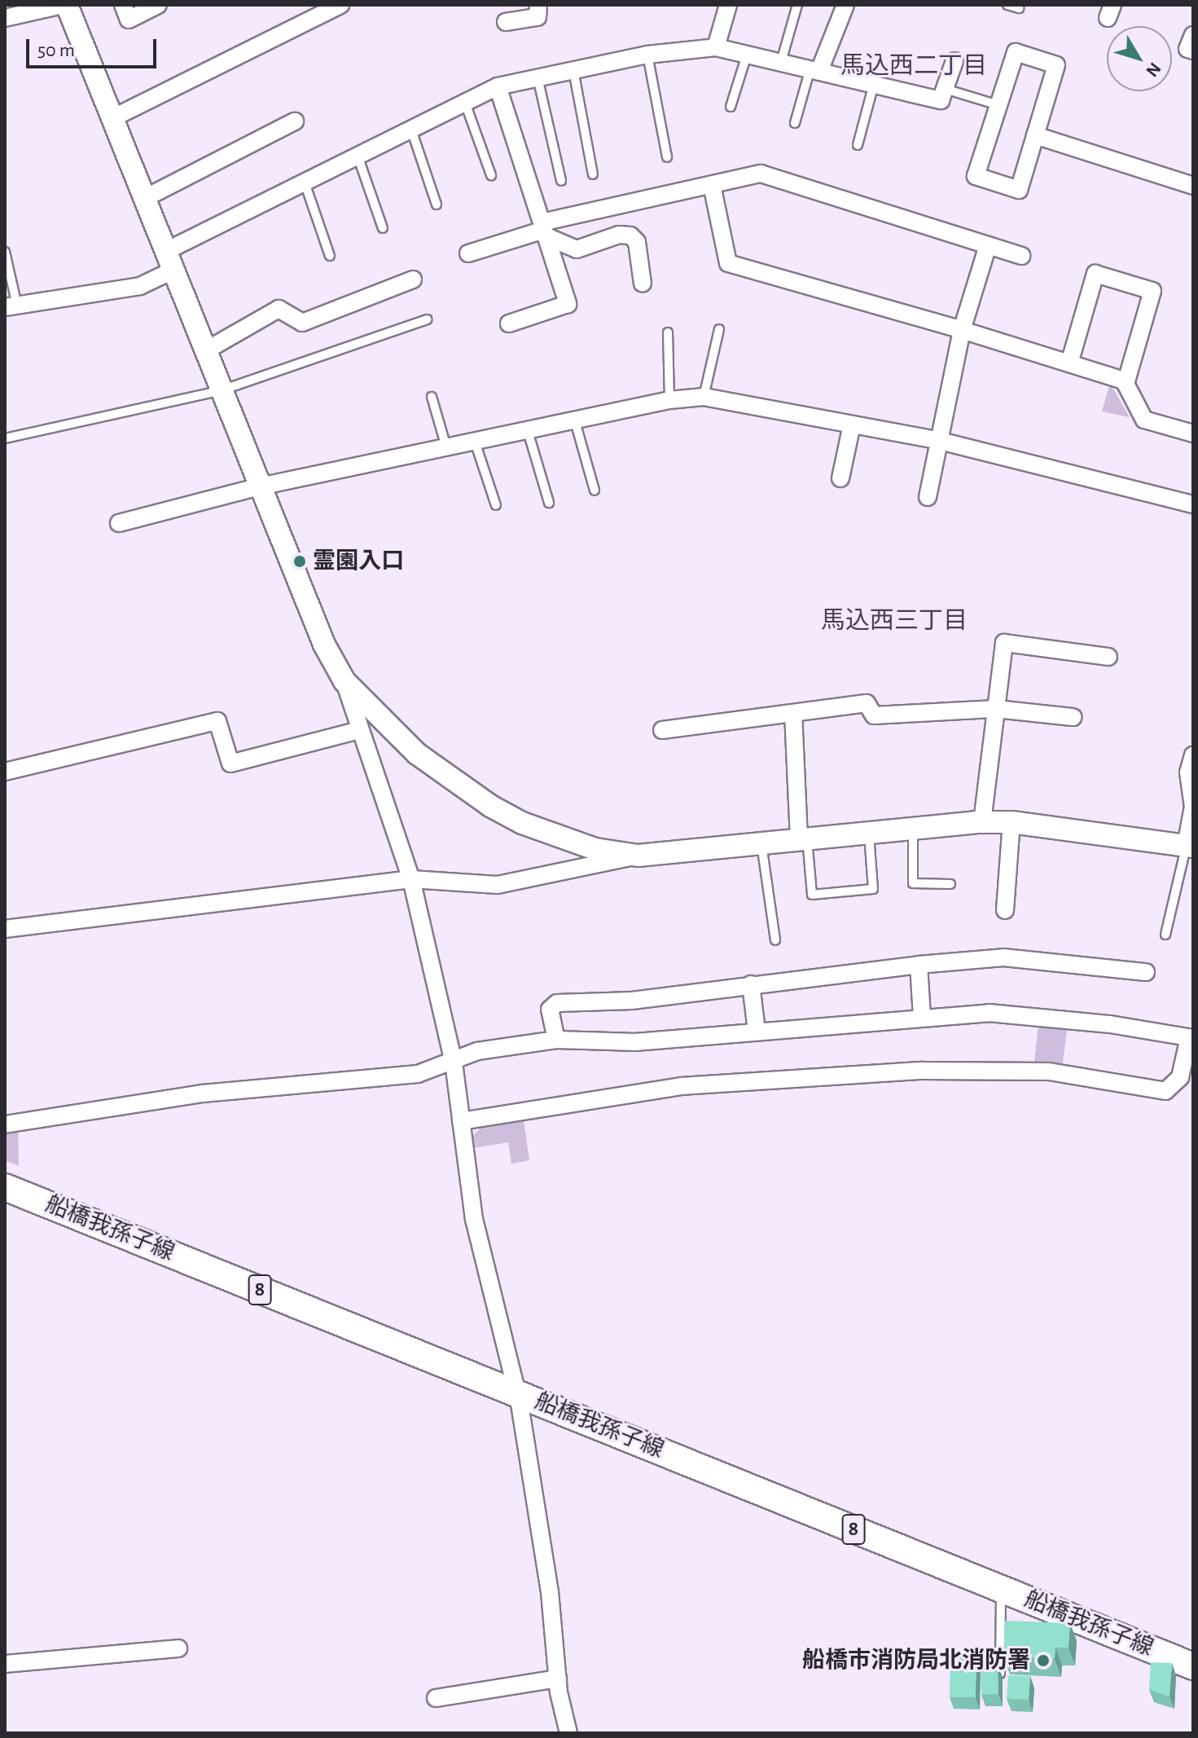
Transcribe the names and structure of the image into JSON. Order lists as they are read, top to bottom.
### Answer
{
  "streets": {
    "main road": ["船橋我孫子線", "8"]
  },
  "districts": ["馬込西二丁目", "馬込西三丁目"],
  "places": ["霊園入口", "船橋市消防局北消防署"],
  "scale_bar": "50 m",
  "north": "bottom right"
}
